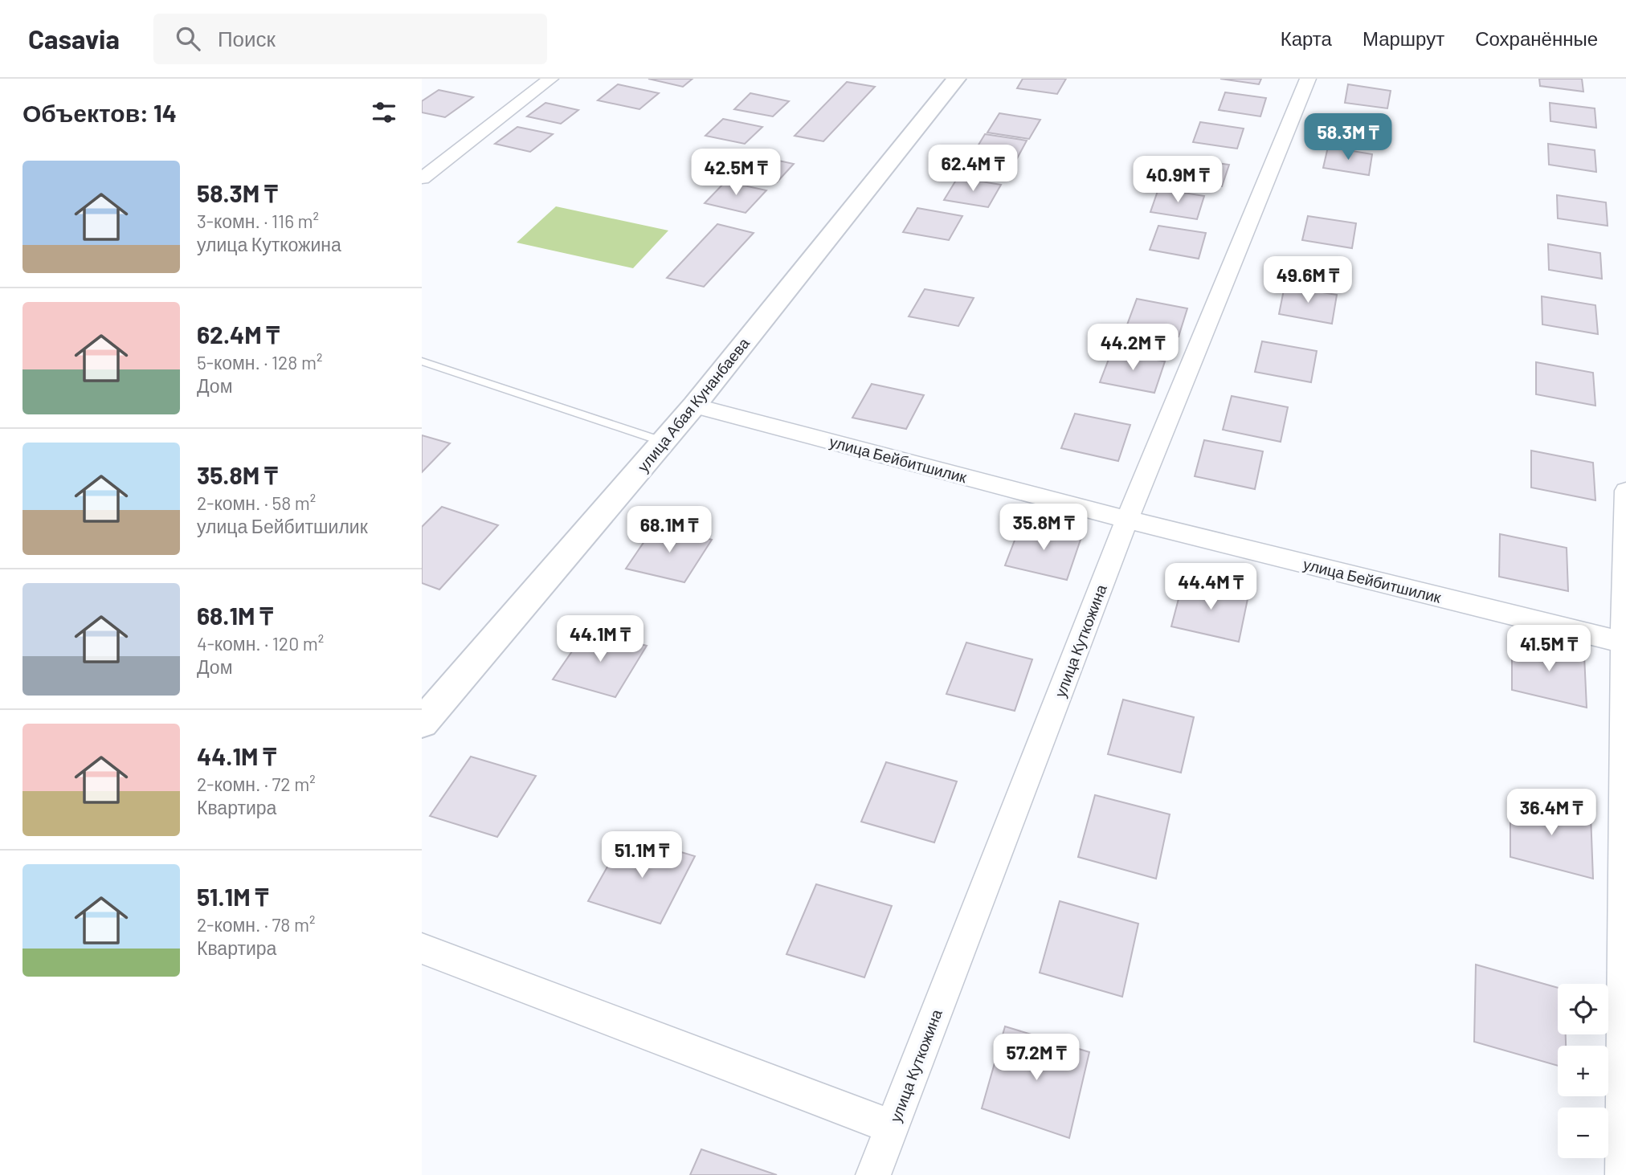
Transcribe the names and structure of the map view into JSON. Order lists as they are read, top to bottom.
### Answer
{
  "streets": {
    "street": ["улица Абая Кунанбаева", "улица Бейбитшилик", "улица Куткожина"]
  },
  "crossings": [
    ["улица Абая Кунанбаева", "улица Бейбитшилик"],
    ["улица Бейбитшилик", "улица Куткожина"]
  ],
  "page": {
    "header": "Casavia",
    "search": "Поиск",
    "nav": ["Карта", "Маршрут", "Сохранённые"],
    "heading": "Объектов: 14",
    "price": [
      "58.3M ₸",
      "62.4M ₸",
      "42.5M ₸",
      "40.9M ₸",
      "49.6M ₸",
      "44.2M ₸",
      "35.8M ₸",
      "68.1M ₸",
      "44.4M ₸",
      "44.1M ₸",
      "41.5M ₸",
      "36.4M ₸",
      "51.1M ₸",
      "57.2M ₸"
    ],
    "list": [
      {
        "name": "58.3M ₸",
        "note": "3-комн. · 116 m² · улица Куткожина"
      },
      {
        "name": "62.4M ₸",
        "note": "5-комн. · 128 m² · Дом"
      },
      {
        "name": "35.8M ₸",
        "note": "2-комн. · 58 m² · улица Бейбитшилик"
      },
      {
        "name": "68.1M ₸",
        "note": "4-комн. · 120 m² · Дом"
      },
      {
        "name": "44.1M ₸",
        "note": "2-комн. · 72 m² · Квартира"
      },
      {
        "name": "51.1M ₸",
        "note": "2-комн. · 78 m² · Квартира"
      }
    ],
    "map_buttons": ["+", "−"]
  }
}
